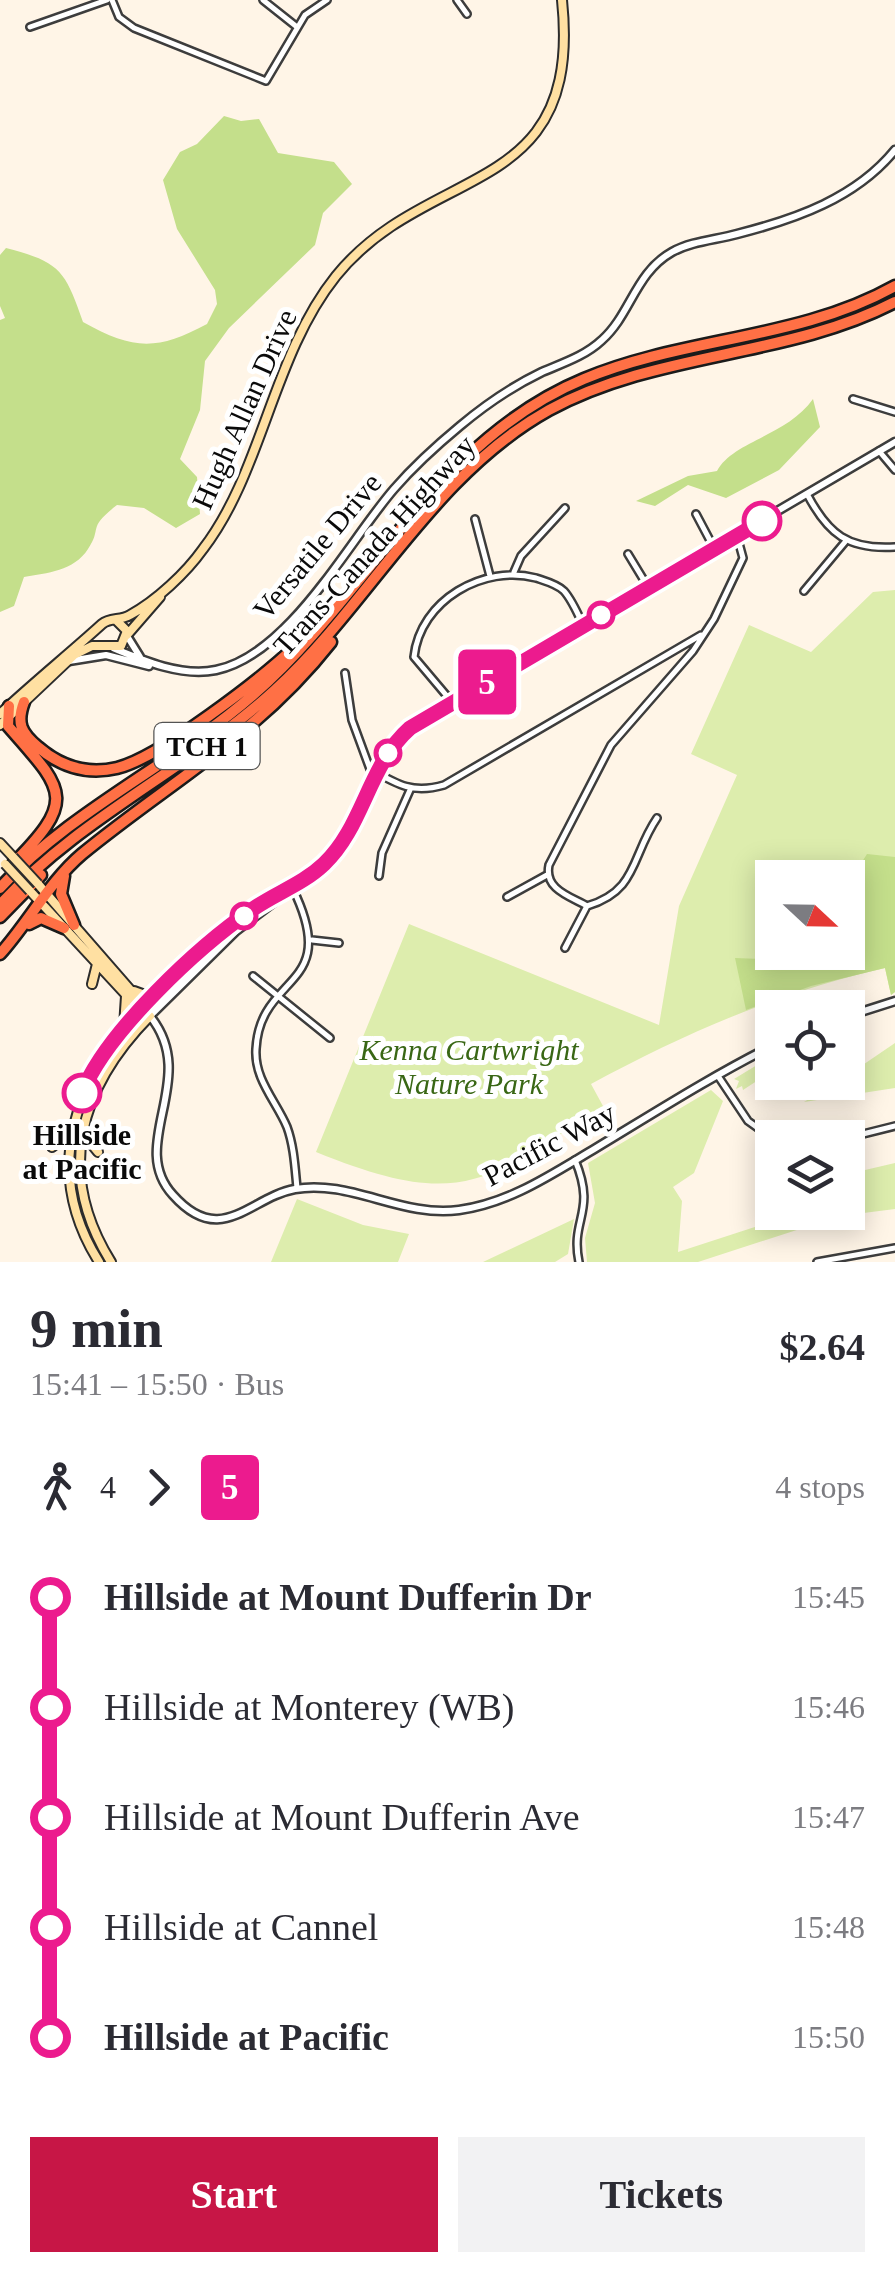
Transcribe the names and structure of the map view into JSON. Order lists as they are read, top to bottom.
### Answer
{
  "streets": {
    "highway": ["Trans-Canada Highway", "TCH 1"],
    "main road": ["Hugh Allan Drive", "Pacific Way"],
    "street": ["Versatile Drive"]
  },
  "crossings": [
    ["Hugh Allan Drive", "Versatile Drive"]
  ],
  "parks": ["Kenna Cartwright Nature Park"],
  "places": ["Hillside at Pacific"],
  "lines": ["bus line 5"],
  "north": "right",
  "page": {
    "on_map": "5",
    "heading": ["9 min", "15:41 – 15:50 · Bus", "$2.64"],
    "legs": ["4", "5", "4 stops"],
    "list": [
      {
        "name": "Hillside at Mount Dufferin Dr",
        "value": "15:45"
      },
      {
        "name": "Hillside at Monterey (WB)",
        "value": "15:46"
      },
      {
        "name": "Hillside at Mount Dufferin Ave",
        "value": "15:47"
      },
      {
        "name": "Hillside at Cannel",
        "value": "15:48"
      },
      {
        "name": "Hillside at Pacific",
        "value": "15:50"
      }
    ],
    "buttons": ["Start", "Tickets"]
  }
}
